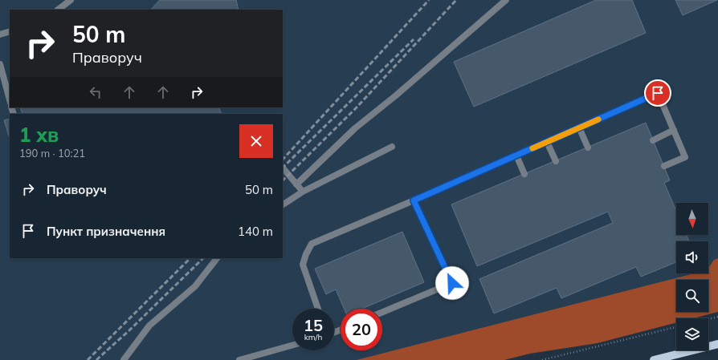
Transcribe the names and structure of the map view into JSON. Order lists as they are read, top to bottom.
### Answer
{
  "north": "bottom",
  "page": {
    "turn": ["50 m", "Праворуч"],
    "heading": ["1 хв", "190 m · 10:21"],
    "list": [
      {
        "name": "Праворуч",
        "value": "50 m"
      },
      {
        "name": "Пункт призначення",
        "value": "140 m"
      }
    ],
    "speed": "15 km/h",
    "limit": "20"
  }
}
